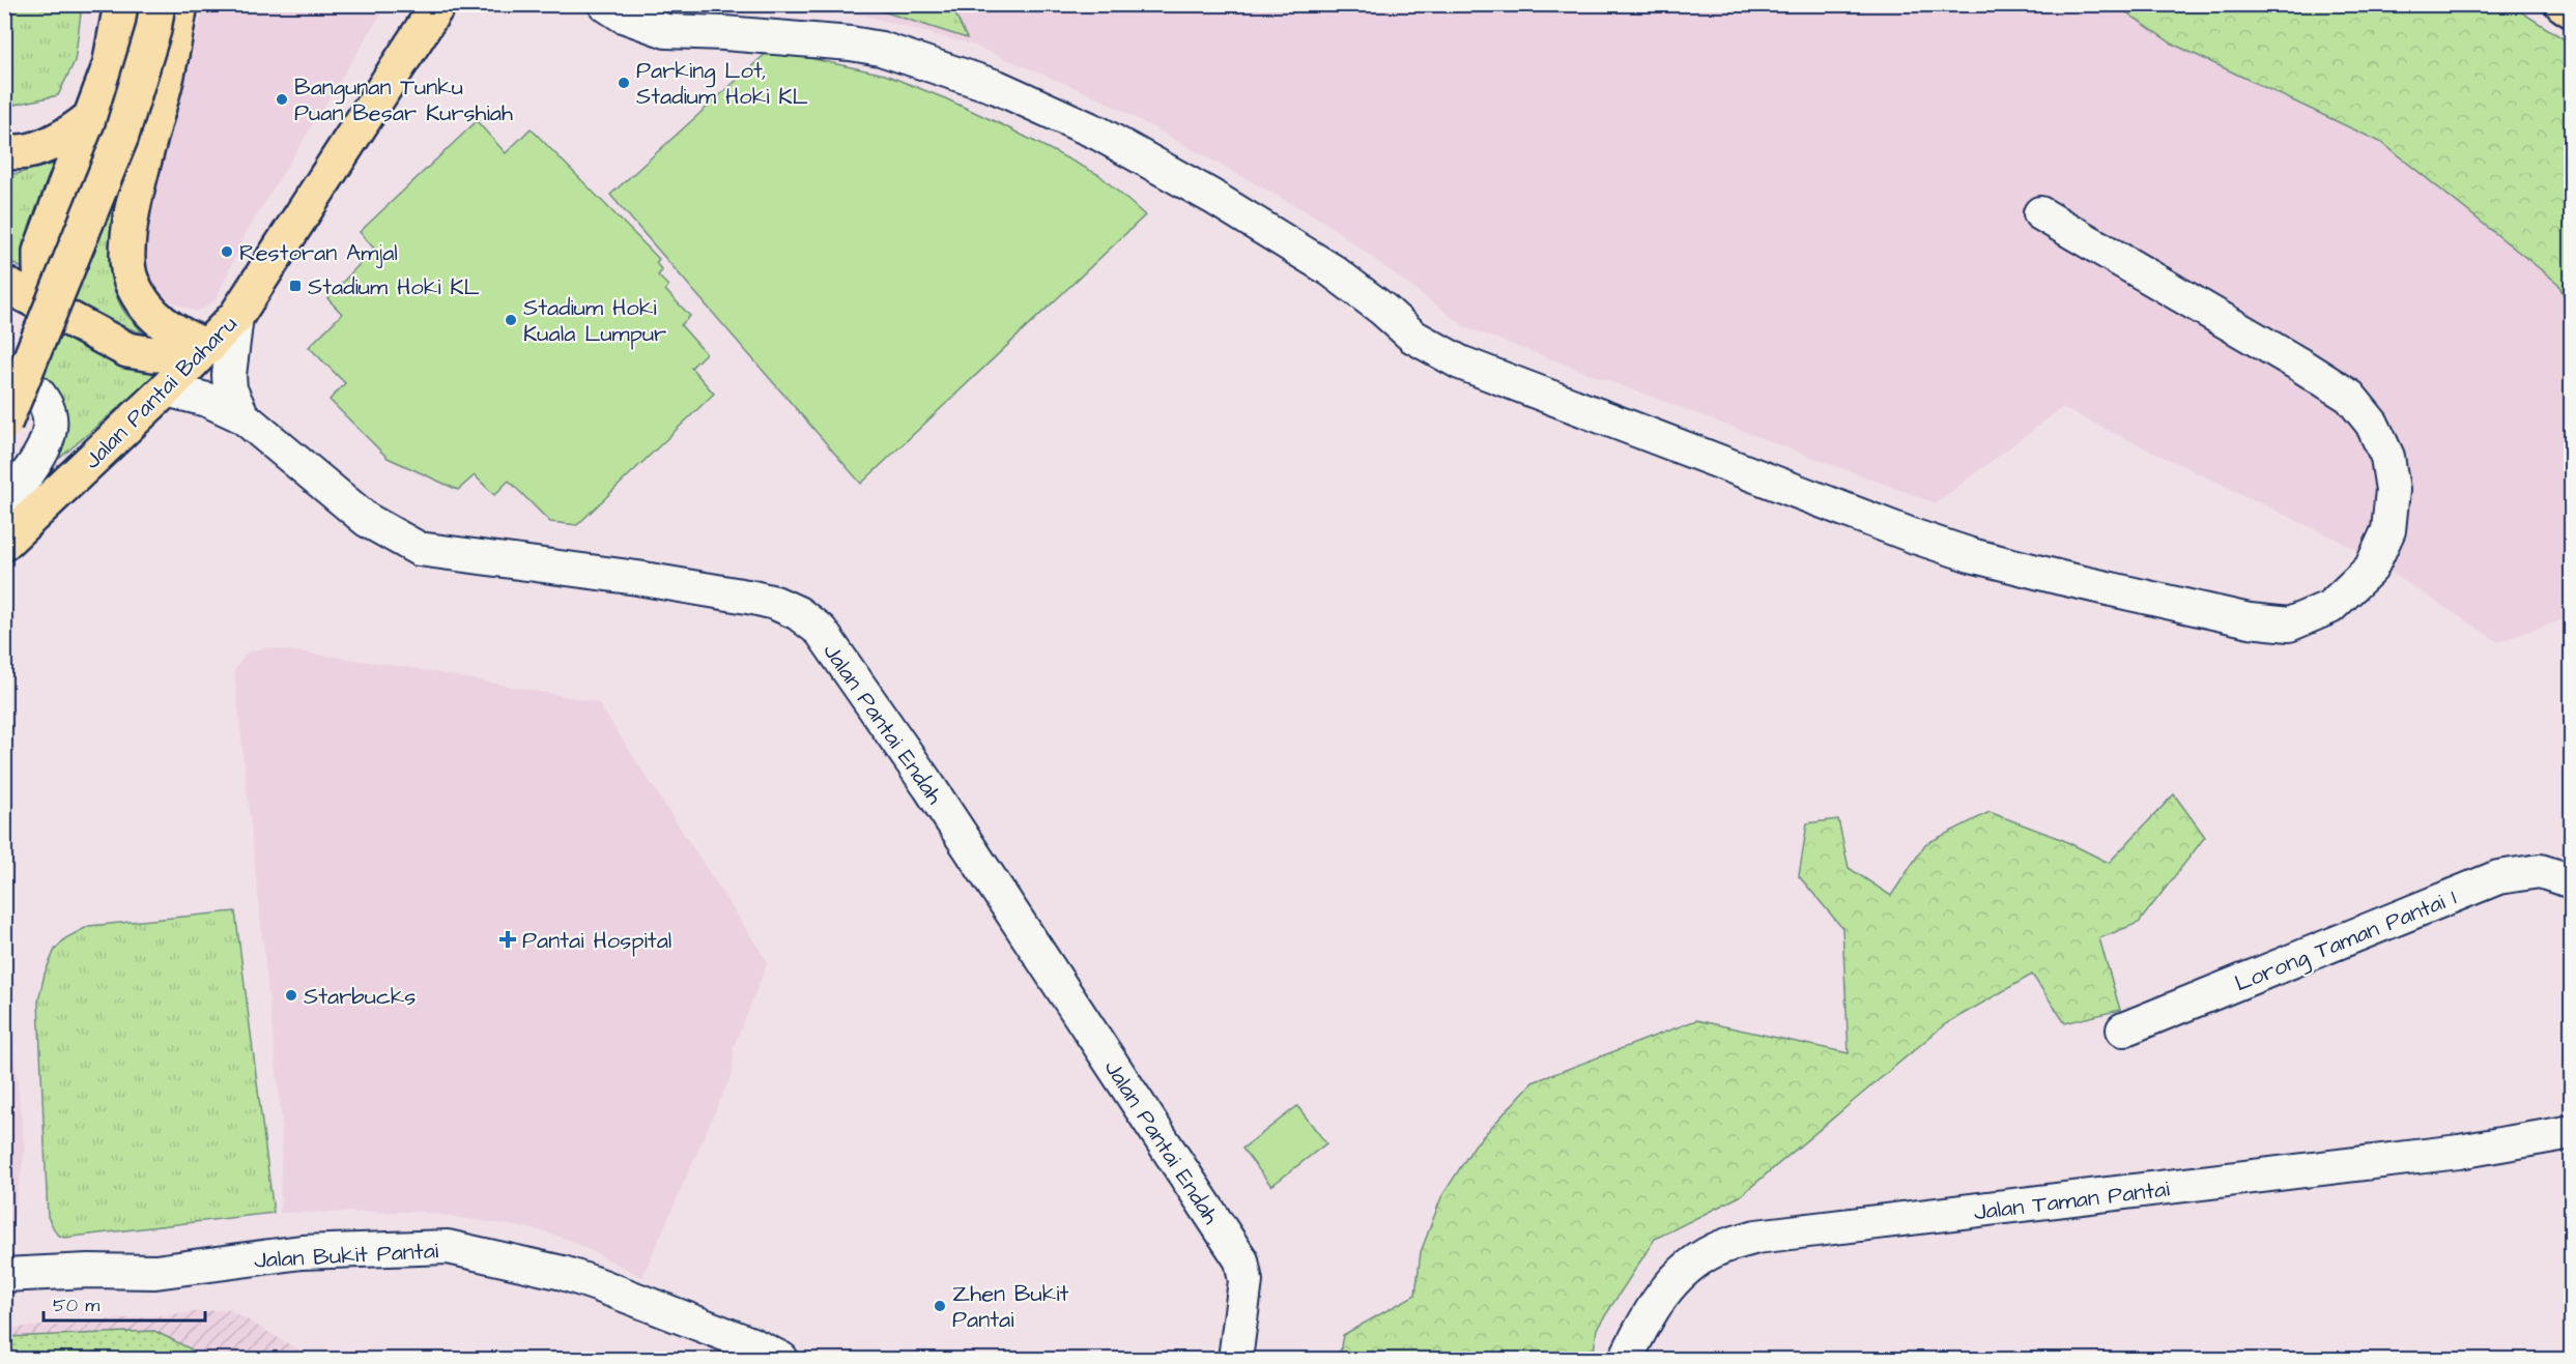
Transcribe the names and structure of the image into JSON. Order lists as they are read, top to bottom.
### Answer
{
  "streets": {
    "main road": ["Jalan Pantai Baharu"],
    "street": [
      "Jalan Pantai Endah",
      "Lorong Taman Pantai 1",
      "Jalan Taman Pantai",
      "Jalan Bukit Pantai"
    ]
  },
  "crossings": [
    ["Jalan Pantai Baharu", "Jalan Pantai Endah"]
  ],
  "places": {
    "other": [
      "Parking Lot, Stadium Hoki KL",
      "Bangunan Tunku Puan Besar Kurshiah",
      "Restoran Amjal",
      "Stadium Hoki Kuala Lumpur",
      "Starbucks",
      "Zhen Bukit Pantai"
    ],
    "transit": ["Stadium Hoki KL"],
    "health": ["Pantai Hospital"]
  },
  "scale_bar": "50 m"
}
